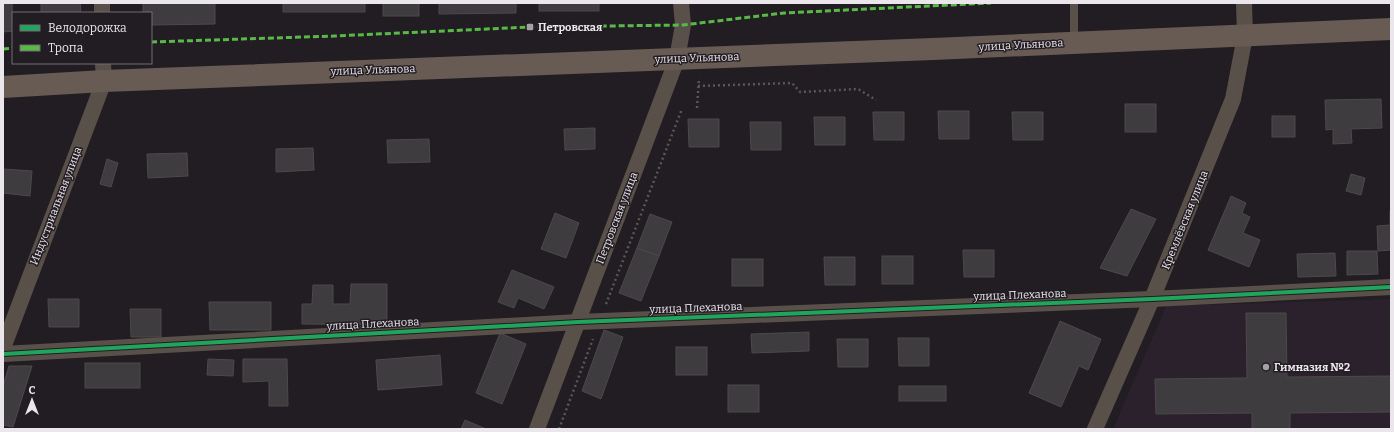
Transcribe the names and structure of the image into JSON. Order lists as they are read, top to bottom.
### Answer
{
  "streets": {
    "main road": ["улица Ульянова"],
    "street": [
      "Индустриальная улица",
      "Петровская улица",
      "Кремлёвская улица",
      "улица Плеханова"
    ]
  },
  "crossings": [
    ["улица Ульянова", "Индустриальная улица"],
    ["улица Ульянова", "Петровская улица"],
    ["улица Ульянова", "Кремлёвская улица"],
    ["Петровская улица", "улица Плеханова"],
    ["Кремлёвская улица", "улица Плеханова"]
  ],
  "places": {
    "transit": ["Петровская"],
    "other": ["Гимназия №2"]
  },
  "legend": ["Велодорожка", "Тропа"],
  "north": "top"
}
